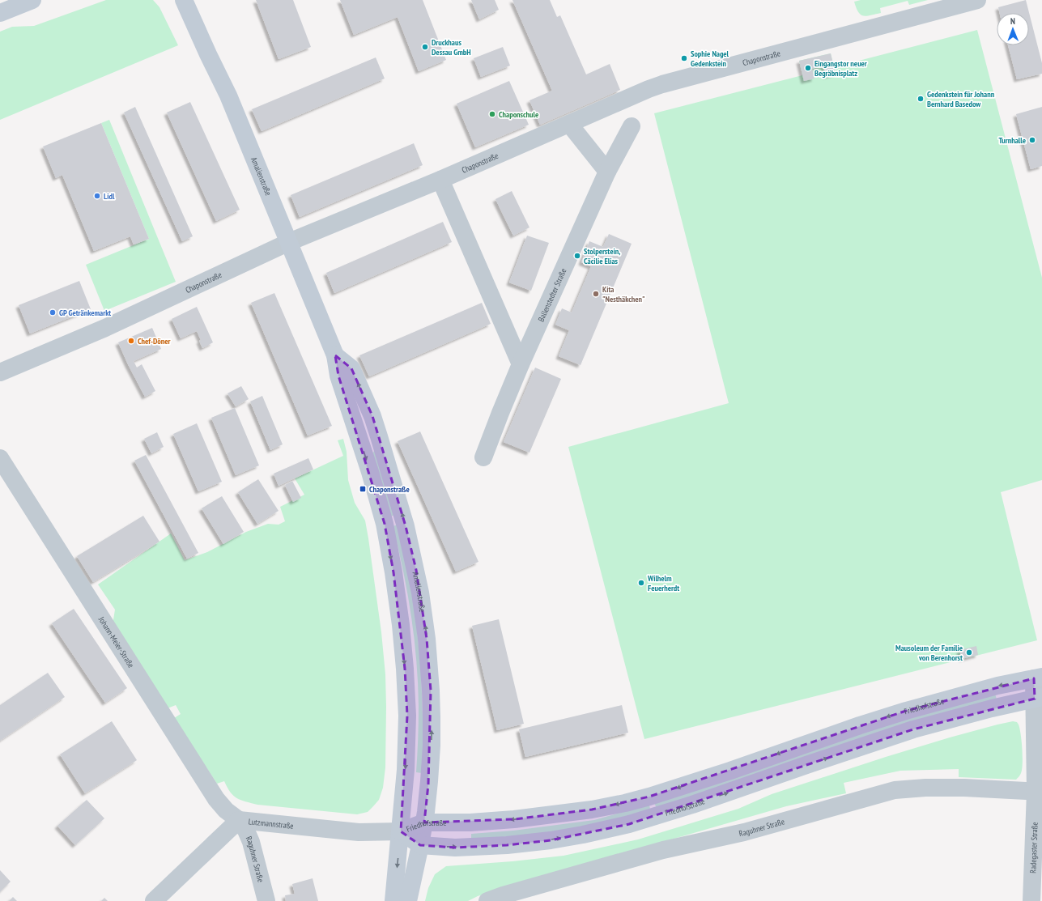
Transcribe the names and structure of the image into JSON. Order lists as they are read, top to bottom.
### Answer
{
  "streets": {
    "main road": ["Amalienstraße", "Friedhofstraße"],
    "street": [
      "Chaponstraße",
      "Ballenstedter Straße",
      "Johann-Meier-Straße",
      "Lutzmannstraße",
      "Raguhner Straße",
      "Radegaster Straße"
    ]
  },
  "crossings": [
    ["Chaponstraße", "Amalienstraße"],
    ["Amalienstraße", "Friedhofstraße"],
    ["Amalienstraße", "Lutzmannstraße"],
    ["Johann-Meier-Straße", "Lutzmannstraße"],
    ["Johann-Meier-Straße", "Raguhner Straße"],
    ["Friedhofstraße", "Lutzmannstraße"],
    ["Friedhofstraße", "Radegaster Straße"],
    ["Lutzmannstraße", "Raguhner Straße"],
    ["Raguhner Straße", "Radegaster Straße"]
  ],
  "places": {
    "other": [
      "Druckhaus Dessau GmbH",
      "Sophie Nagel Gedenkstein",
      "Eingangstor neuer Begräbnisplatz",
      "Gedenkstein für Johann Bernhard Basedow",
      "Chaponschule",
      "Turnhalle",
      "Lidl",
      "Stolperstein, Cäcilie Elias",
      "Kita \"Nesthäkchen\"",
      "GP Getränkemarkt",
      "Chef-Döner",
      "Wilhelm Feuerherdt",
      "Mausoleum der Familie von Berenhorst"
    ],
    "transit": ["Chaponstraße"]
  },
  "north": "top"
}
